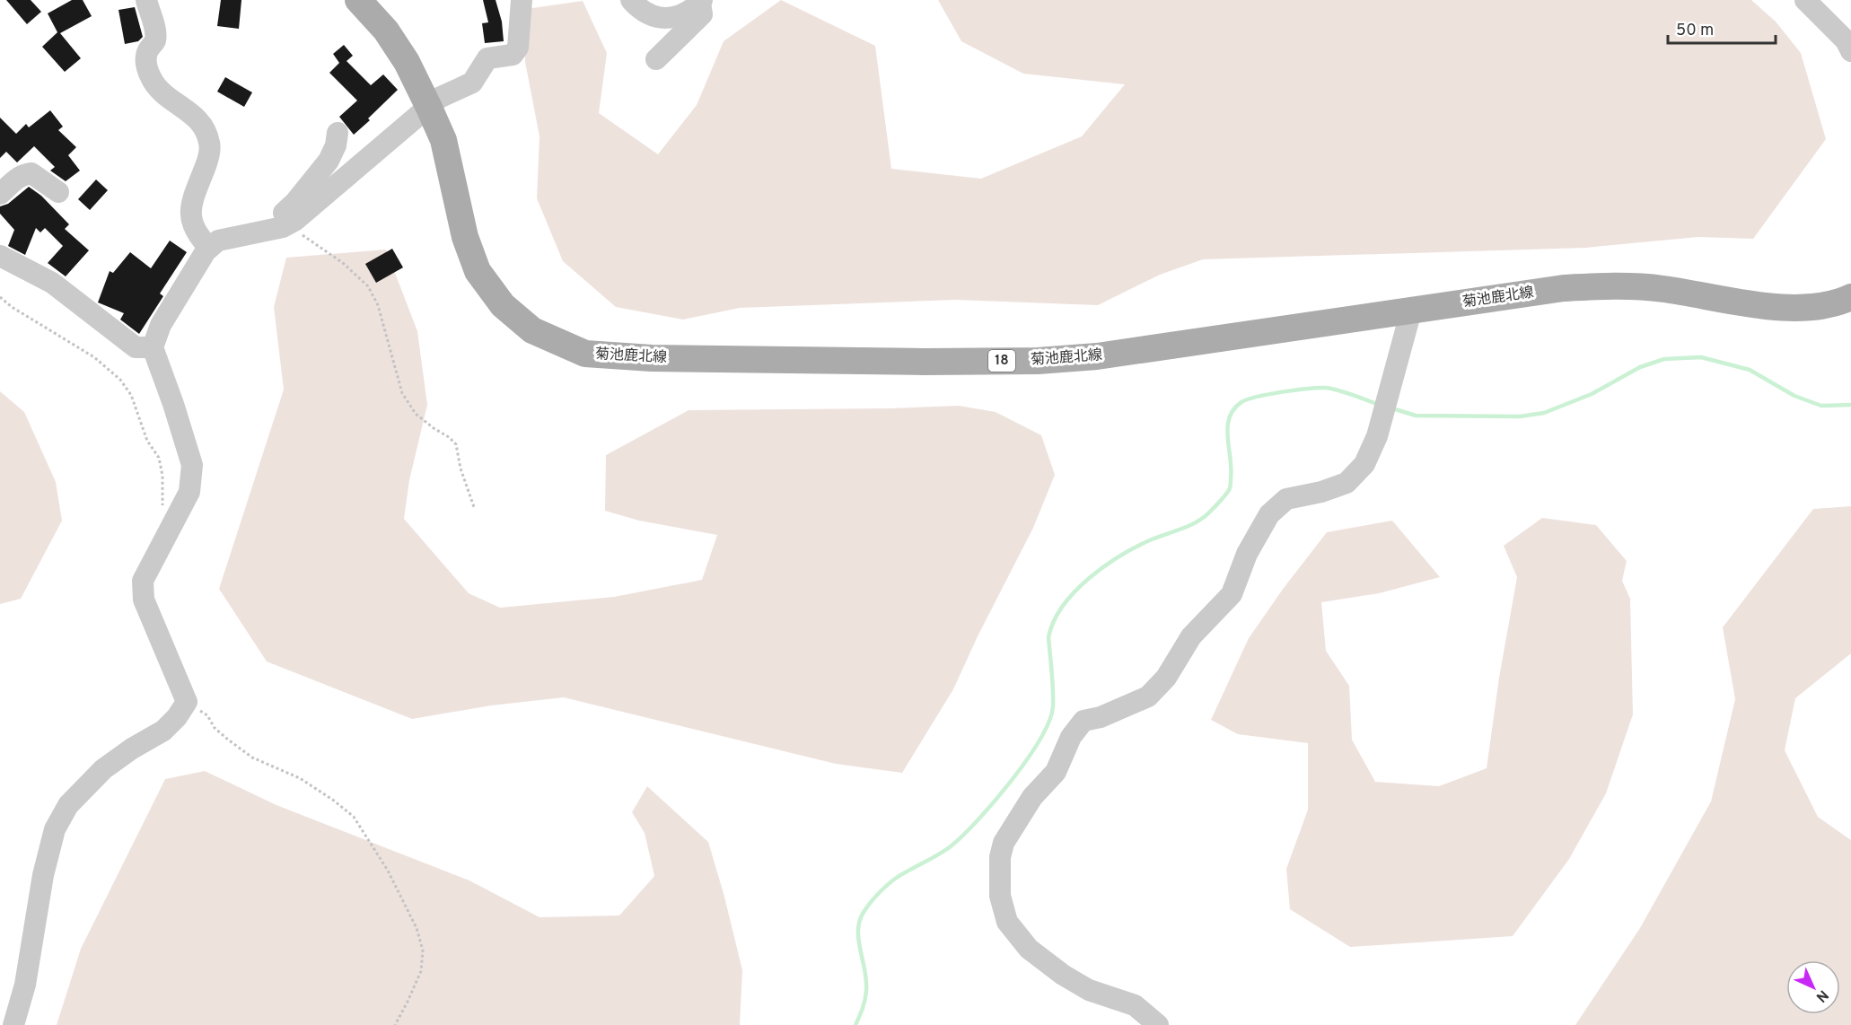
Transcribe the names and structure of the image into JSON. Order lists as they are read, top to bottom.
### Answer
{
  "streets": {
    "main road": ["菊池鹿北線", "18"]
  },
  "scale_bar": "50 m",
  "north": "bottom right"
}
